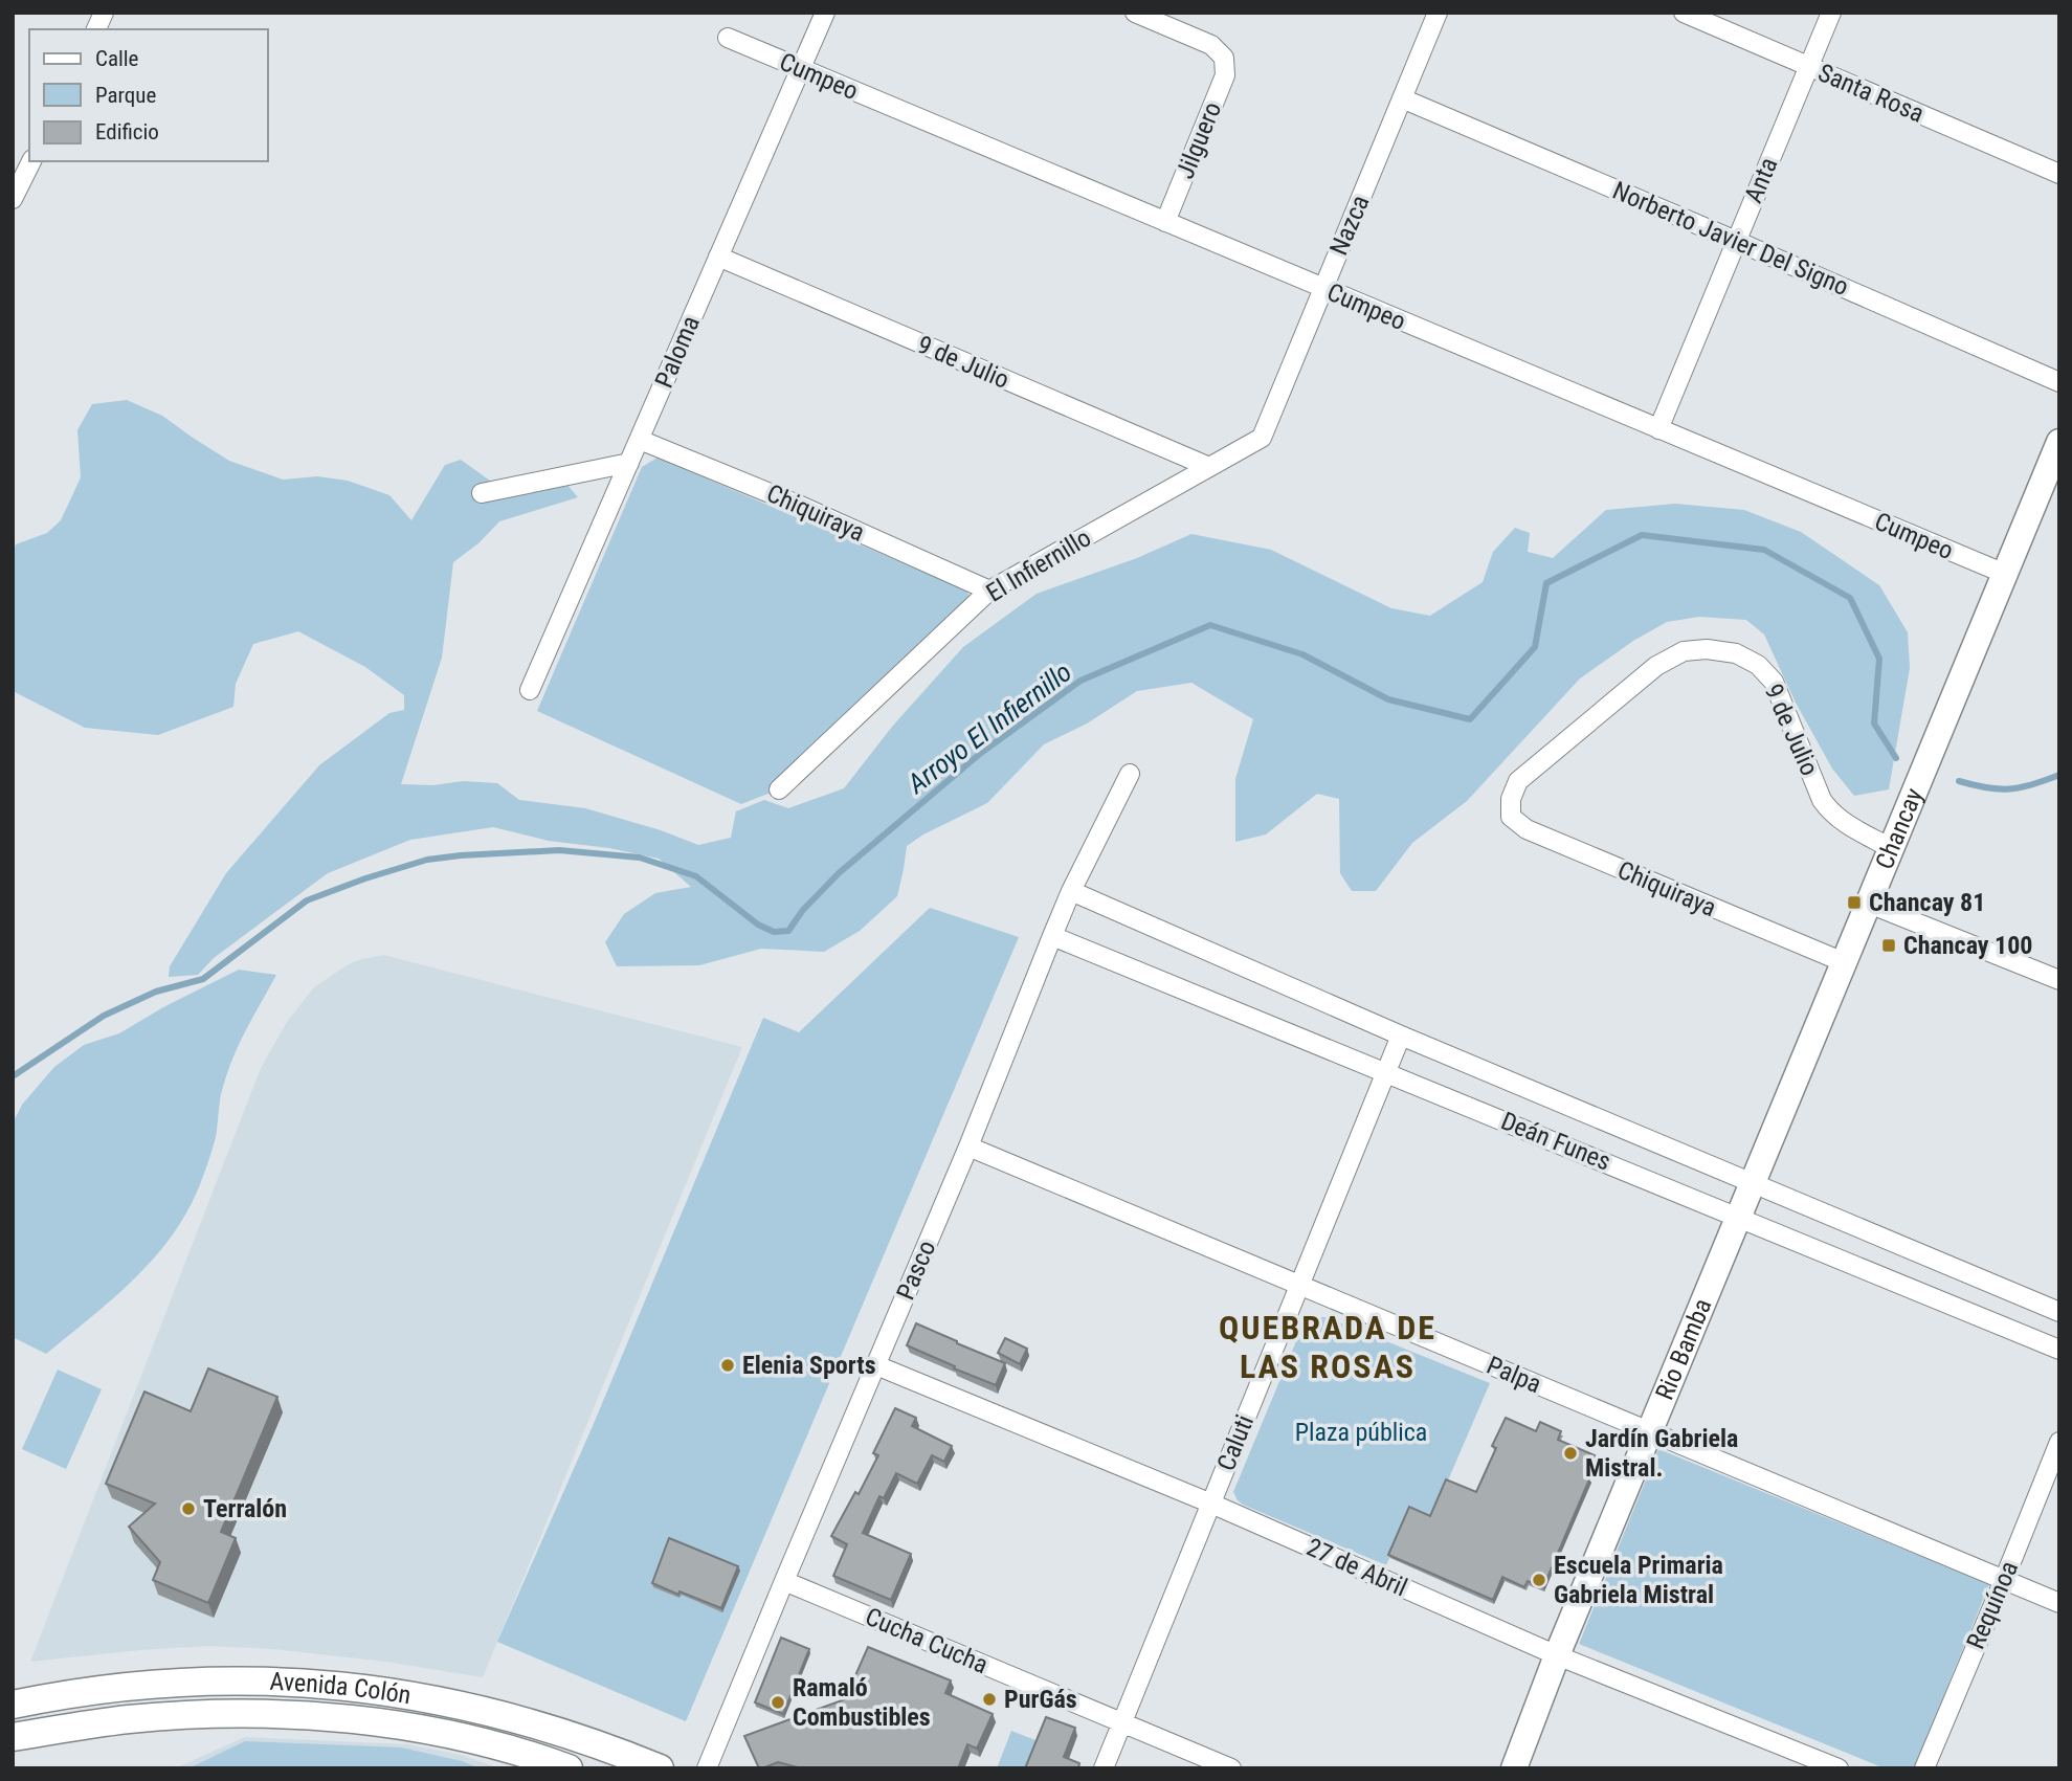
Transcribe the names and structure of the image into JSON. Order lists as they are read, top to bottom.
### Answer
{
  "streets": {
    "main road": ["Chancay", "Rio Bamba", "Avenida Colón"],
    "street": [
      "Cumpeo",
      "Santa Rosa",
      "Jilguero",
      "Anta",
      "Nazca",
      "Norberto Javier Del Signo",
      "Paloma",
      "9 de Julio",
      "Chiquiraya",
      "El Infiernillo",
      "Deán Funes",
      "Pasco",
      "Palpa",
      "Caluti",
      "27 de Abril",
      "Requínoa",
      "Cucha Cucha"
    ]
  },
  "crossings": [
    ["Cumpeo", "Jilguero"],
    ["Cumpeo", "Anta"],
    ["Cumpeo", "Nazca"],
    ["Cumpeo", "Paloma"],
    ["Cumpeo", "Chancay"],
    ["Santa Rosa", "Anta"],
    ["Anta", "Norberto Javier Del Signo"],
    ["Nazca", "Norberto Javier Del Signo"],
    ["Nazca", "El Infiernillo"],
    ["Paloma", "9 de Julio"],
    ["Paloma", "Chiquiraya"],
    ["9 de Julio", "Chiquiraya"],
    ["9 de Julio", "El Infiernillo"],
    ["9 de Julio", "Chancay"],
    ["Chiquiraya", "El Infiernillo"],
    ["Chiquiraya", "Chancay"],
    ["Chancay", "Deán Funes"],
    ["Chancay", "Rio Bamba"],
    ["Deán Funes", "Pasco"],
    ["Deán Funes", "Rio Bamba"],
    ["Deán Funes", "Caluti"],
    ["Pasco", "Palpa"],
    ["Pasco", "27 de Abril"],
    ["Pasco", "Cucha Cucha"],
    ["Rio Bamba", "Palpa"],
    ["Rio Bamba", "27 de Abril"],
    ["Palpa", "Caluti"],
    ["Palpa", "Requínoa"],
    ["Caluti", "27 de Abril"],
    ["Caluti", "Cucha Cucha"]
  ],
  "districts": ["QUEBRADA DE LAS ROSAS"],
  "water": ["Arroyo El Infiernillo"],
  "parks": ["Plaza pública"],
  "places": {
    "transit": ["Chancay 81", "Chancay 100"],
    "other": [
      "Elenia Sports",
      "Jardín Gabriela Mistral.",
      "Terralón",
      "Escuela Primaria Gabriela Mistral",
      "PurGás",
      "Ramaló Combustibles"
    ]
  },
  "legend": ["Calle", "Parque", "Edificio"]
}
